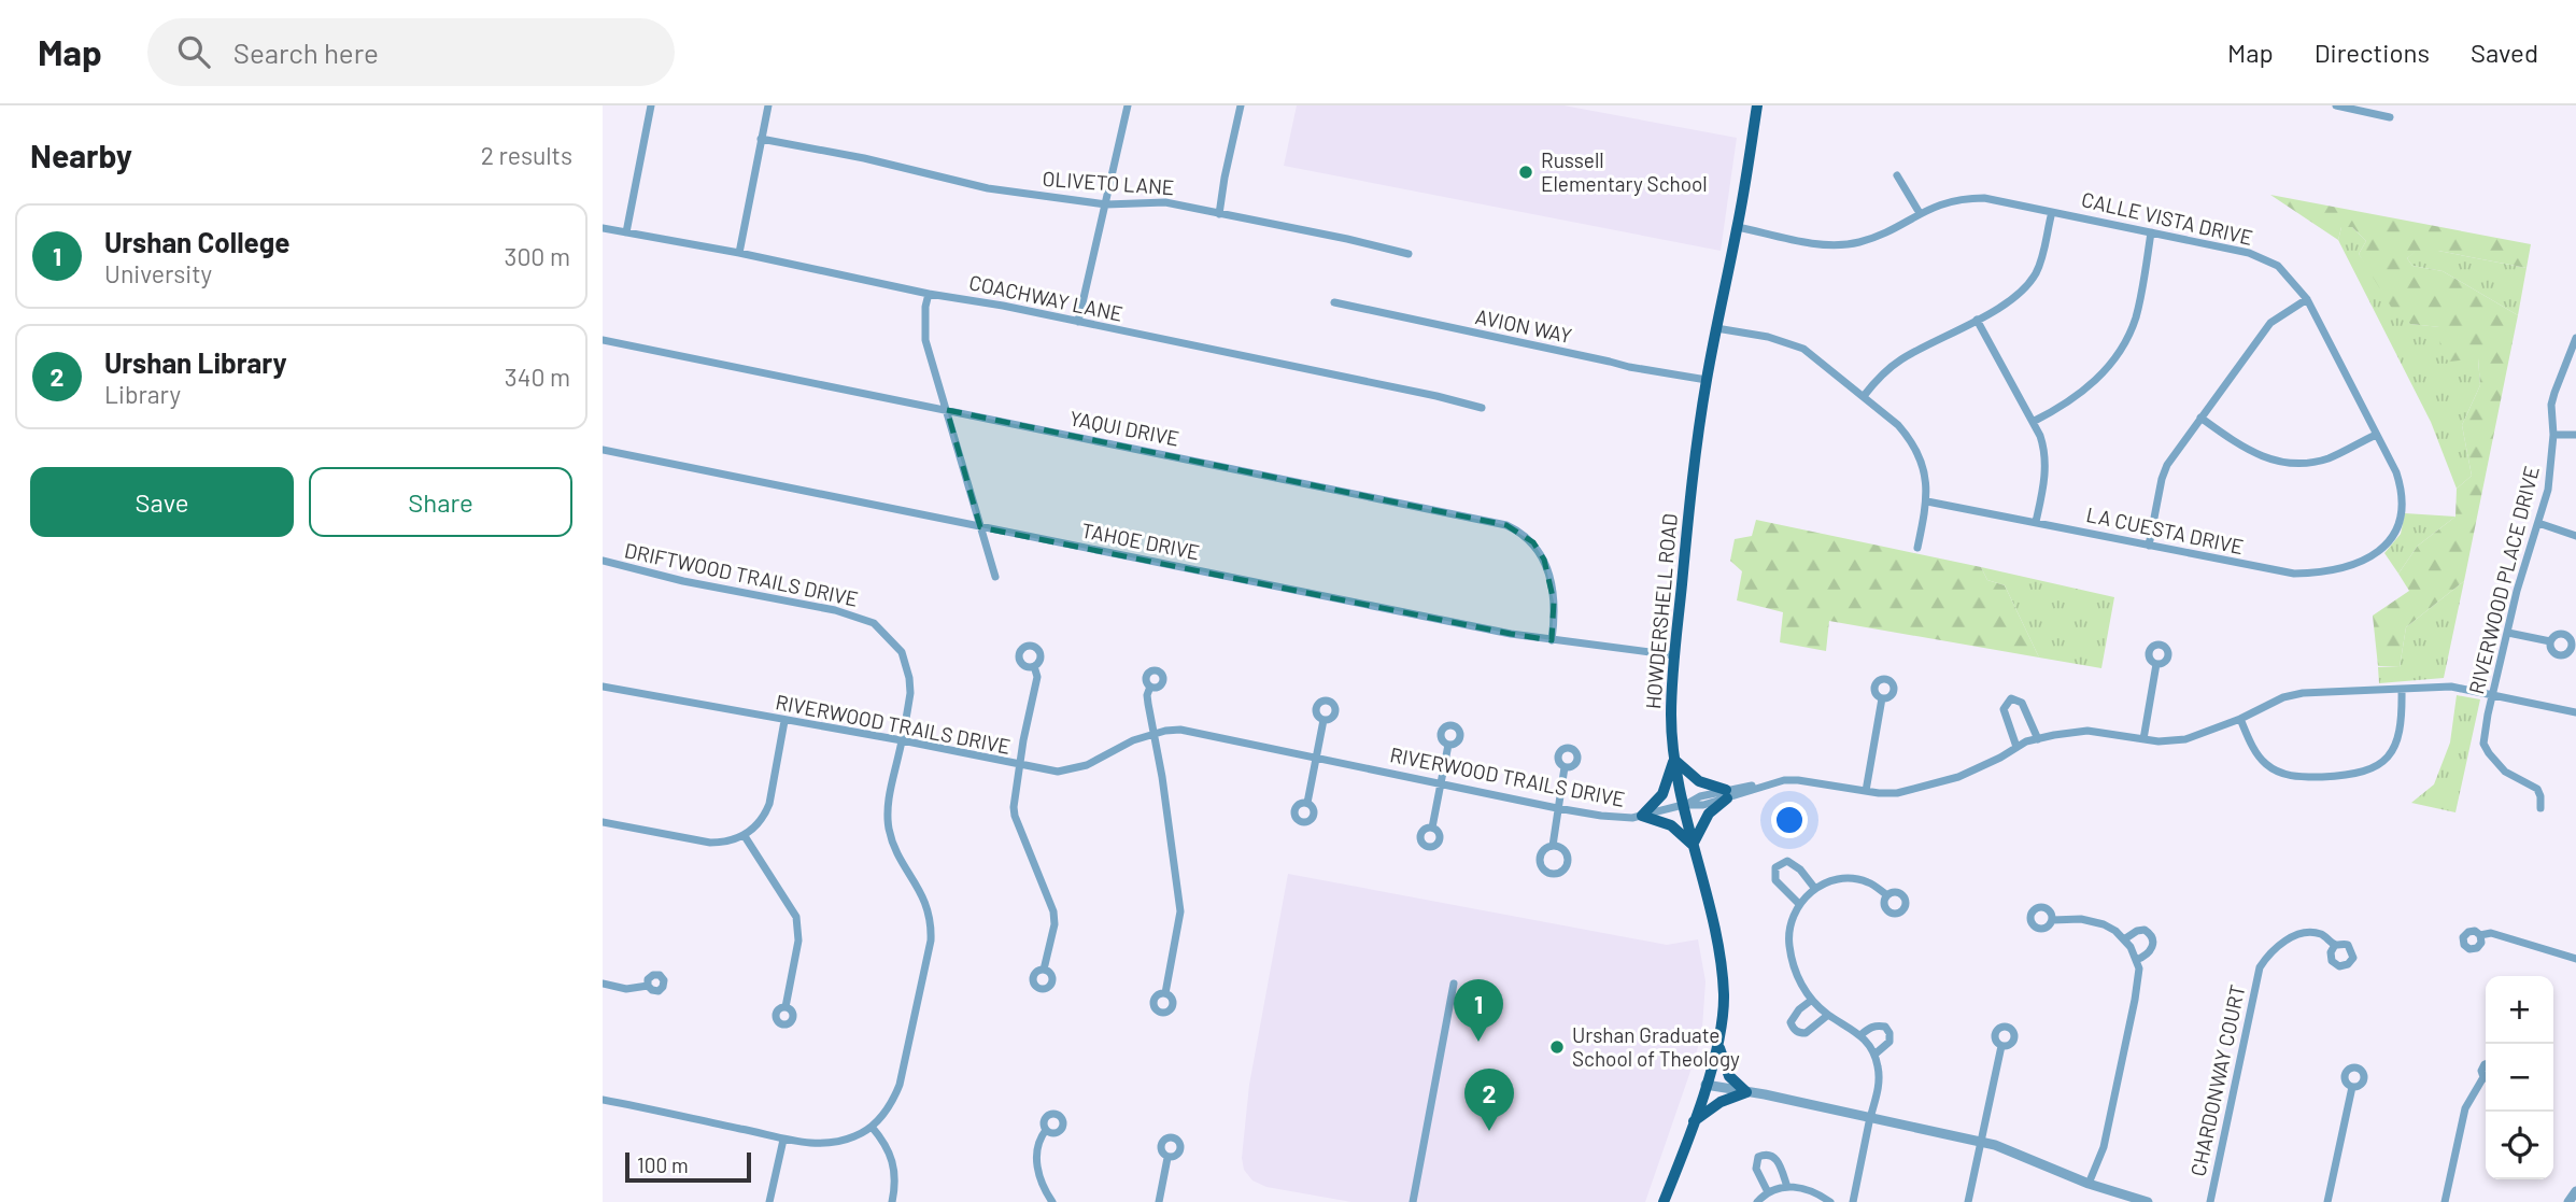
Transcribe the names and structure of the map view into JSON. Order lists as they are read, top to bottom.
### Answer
{
  "streets": {
    "main road": ["HOWDERSHELL ROAD"],
    "street": [
      "OLIVETO LANE",
      "CALLE VISTA DRIVE",
      "COACHWAY LANE",
      "AVION WAY",
      "YAQUI DRIVE",
      "LA CUESTA DRIVE",
      "TAHOE DRIVE",
      "DRIFTWOOD TRAILS DRIVE",
      "RIVERWOOD PLACE DRIVE",
      "RIVERWOOD TRAILS DRIVE",
      "CHARDONWAY COURT"
    ]
  },
  "crossings": [
    ["CALLE VISTA DRIVE", "LA CUESTA DRIVE"],
    ["CALLE VISTA DRIVE", "HOWDERSHELL ROAD"],
    ["AVION WAY", "HOWDERSHELL ROAD"],
    ["YAQUI DRIVE", "TAHOE DRIVE"],
    ["TAHOE DRIVE", "HOWDERSHELL ROAD"],
    ["DRIFTWOOD TRAILS DRIVE", "RIVERWOOD TRAILS DRIVE"],
    ["HOWDERSHELL ROAD", "RIVERWOOD TRAILS DRIVE"]
  ],
  "places": ["Russell Elementary School", "Urshan Graduate School of Theology"],
  "scale_bar": "100 m",
  "page": {
    "header": "Map",
    "search": "Search here",
    "nav": ["Map", "Directions", "Saved"],
    "heading": ["Nearby", "2 results"],
    "list": [
      {
        "mark": "1",
        "name": "Urshan College",
        "note": "University",
        "value": "300 m"
      },
      {
        "mark": "2",
        "name": "Urshan Library",
        "note": "Library",
        "value": "340 m"
      }
    ],
    "buttons": ["Save", "Share"],
    "map_buttons": ["+", "−"],
    "pins": ["1", "2"],
    "scale": "100 m"
  }
}
